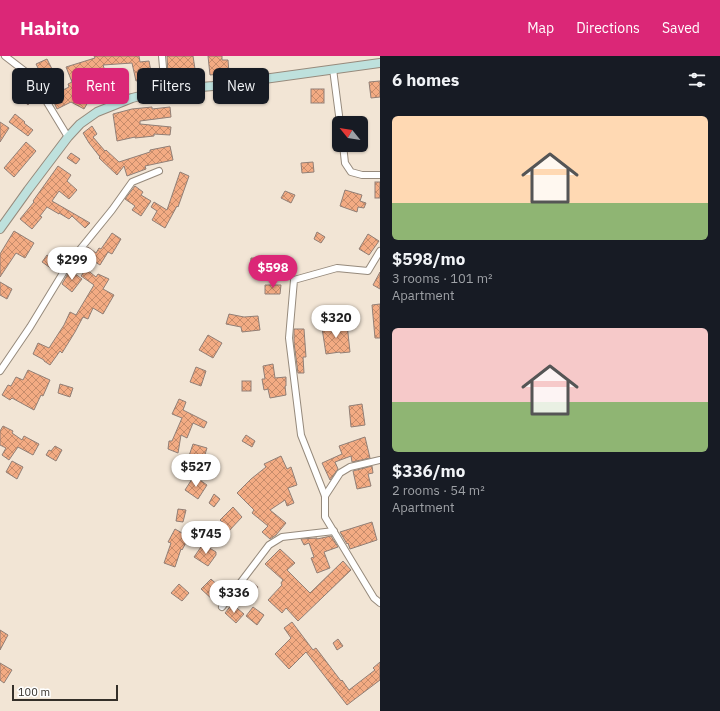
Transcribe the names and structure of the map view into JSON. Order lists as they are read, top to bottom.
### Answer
{
  "scale_bar": "100 m",
  "north": "top left",
  "page": {
    "header": "Habito",
    "nav": ["Map", "Directions", "Saved"],
    "heading": "6 homes",
    "chip": [
      "Buy",
      "Rent",
      "Filters",
      "New"
    ],
    "list": [
      {
        "name": "$598/mo",
        "note": "3 rooms · 101 m² · Apartment"
      },
      {
        "name": "$336/mo",
        "note": "2 rooms · 54 m² · Apartment"
      }
    ],
    "price": [
      "$299",
      "$598",
      "$320",
      "$527",
      "$745",
      "$336"
    ],
    "scale": "100 m"
  }
}
